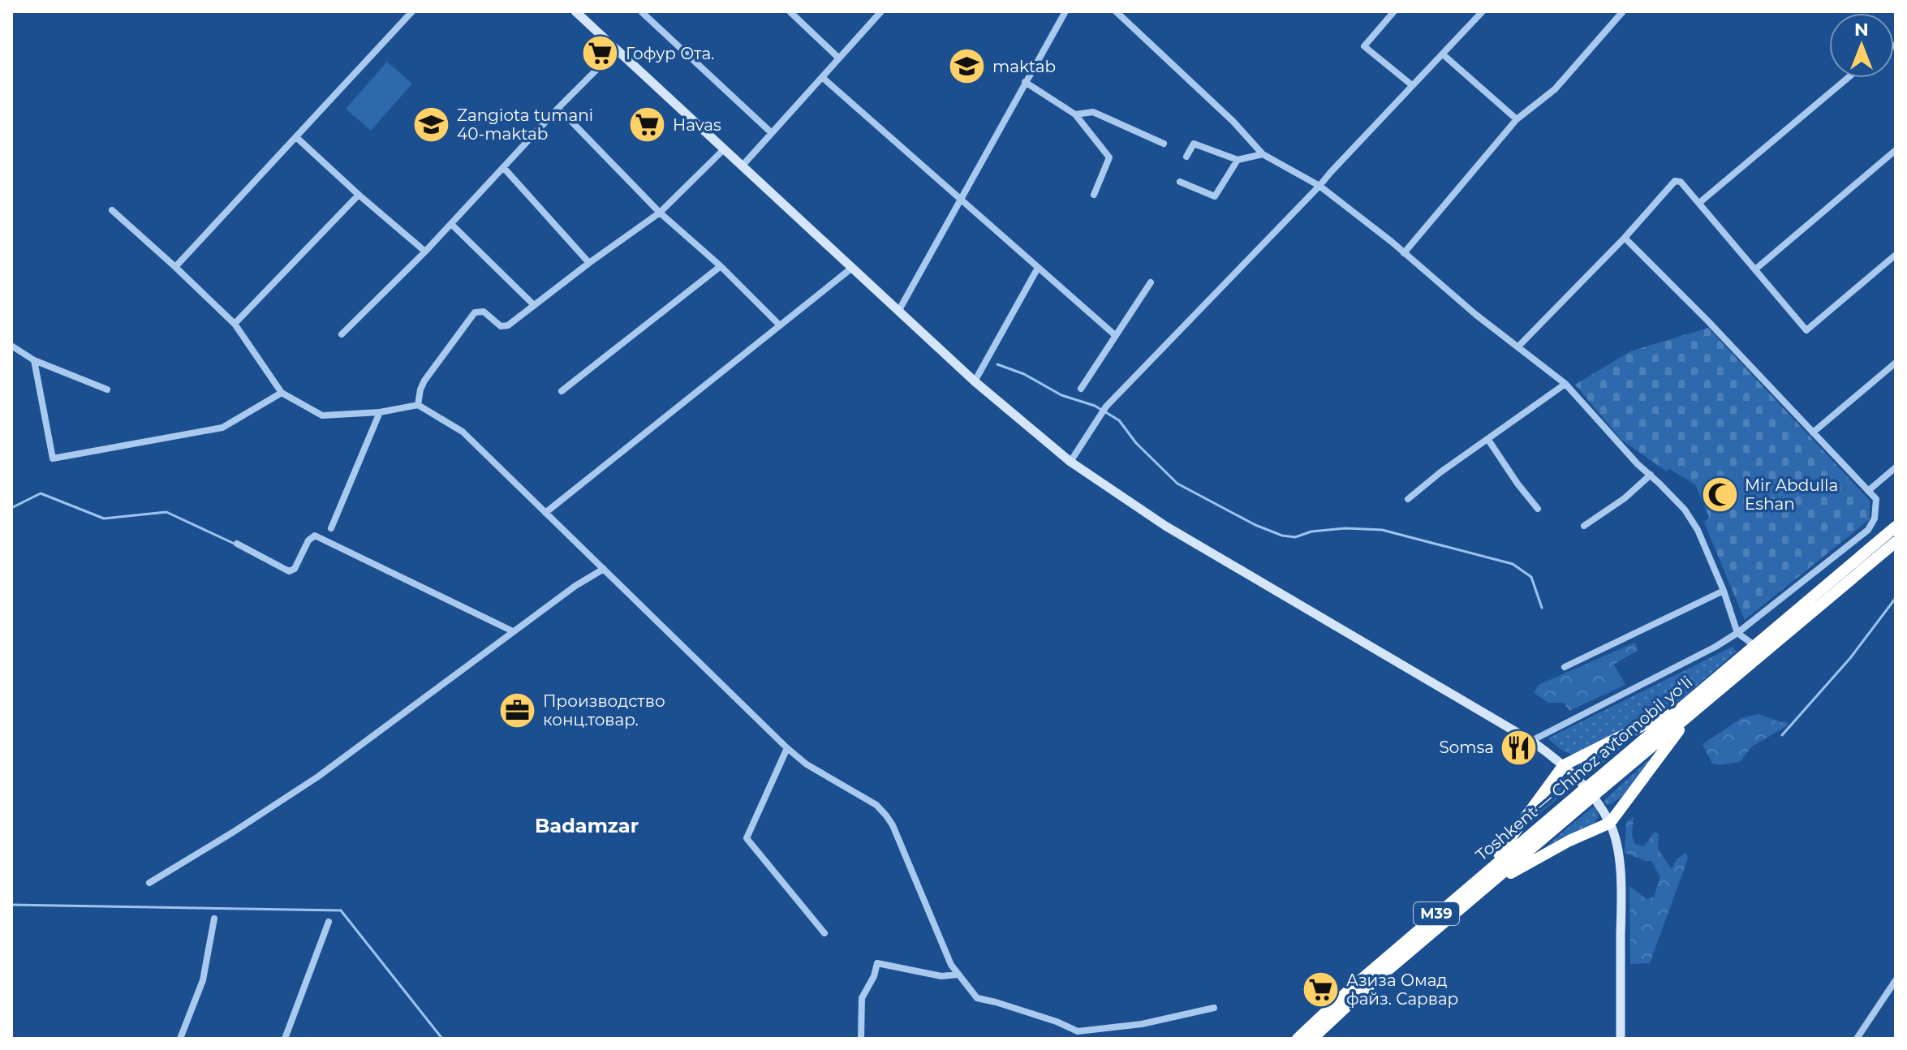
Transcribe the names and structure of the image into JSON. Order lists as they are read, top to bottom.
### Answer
{
  "streets": {
    "highway": ["Toshkent — Chinoz avtomobil yoʻli", "M39"]
  },
  "districts": ["Badamzar"],
  "places": {
    "supermarket": ["Гофур Ота.", "Havas", "Азиза Омад файз. Сарвар"],
    "school or university": ["maktab", "Zangiota tumani 40-maktab"],
    "mosque": ["Mir Abdulla Eshan"],
    "office": ["Производство конц.товар."],
    "restaurant": ["Somsa"]
  },
  "north": "top"
}
